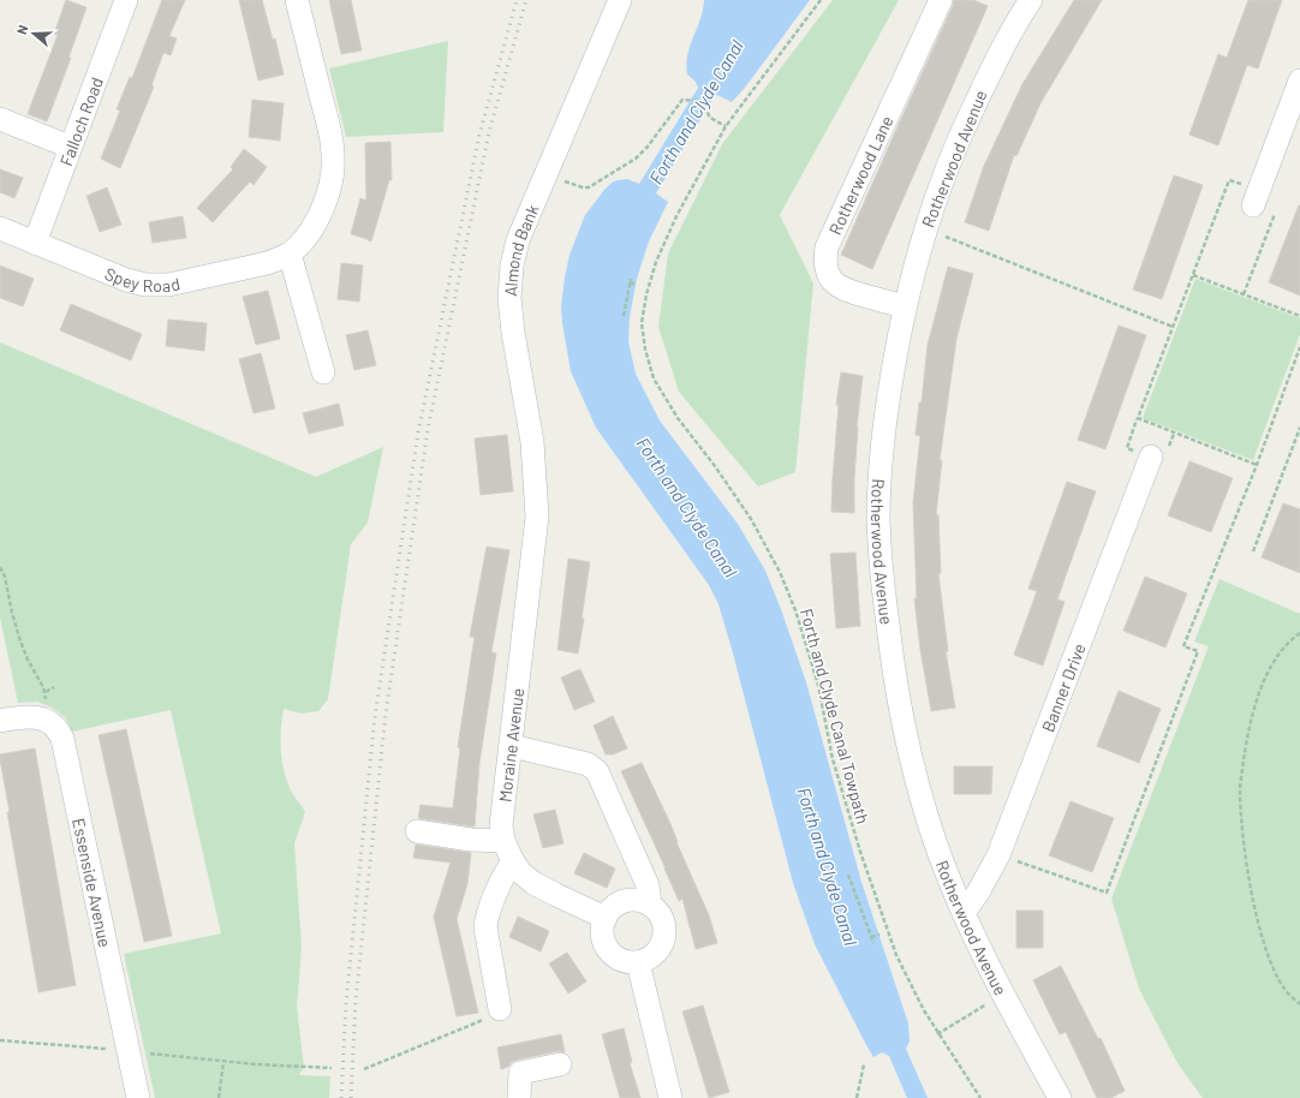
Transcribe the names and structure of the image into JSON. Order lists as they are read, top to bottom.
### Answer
{
  "streets": {
    "street": [
      "Falloch Road",
      "Rotherwood Avenue",
      "Rotherwood Lane",
      "Almond Bank",
      "Spey Road",
      "Banner Drive",
      "Moraine Avenue",
      "Essenside Avenue"
    ],
    "path": ["Forth and Clyde Canal Towpath"]
  },
  "crossings": [
    ["Falloch Road", "Spey Road"],
    ["Rotherwood Avenue", "Rotherwood Lane"],
    ["Rotherwood Avenue", "Banner Drive"],
    ["Almond Bank", "Moraine Avenue"]
  ],
  "water": ["Forth and Clyde Canal"],
  "north": "left"
}
